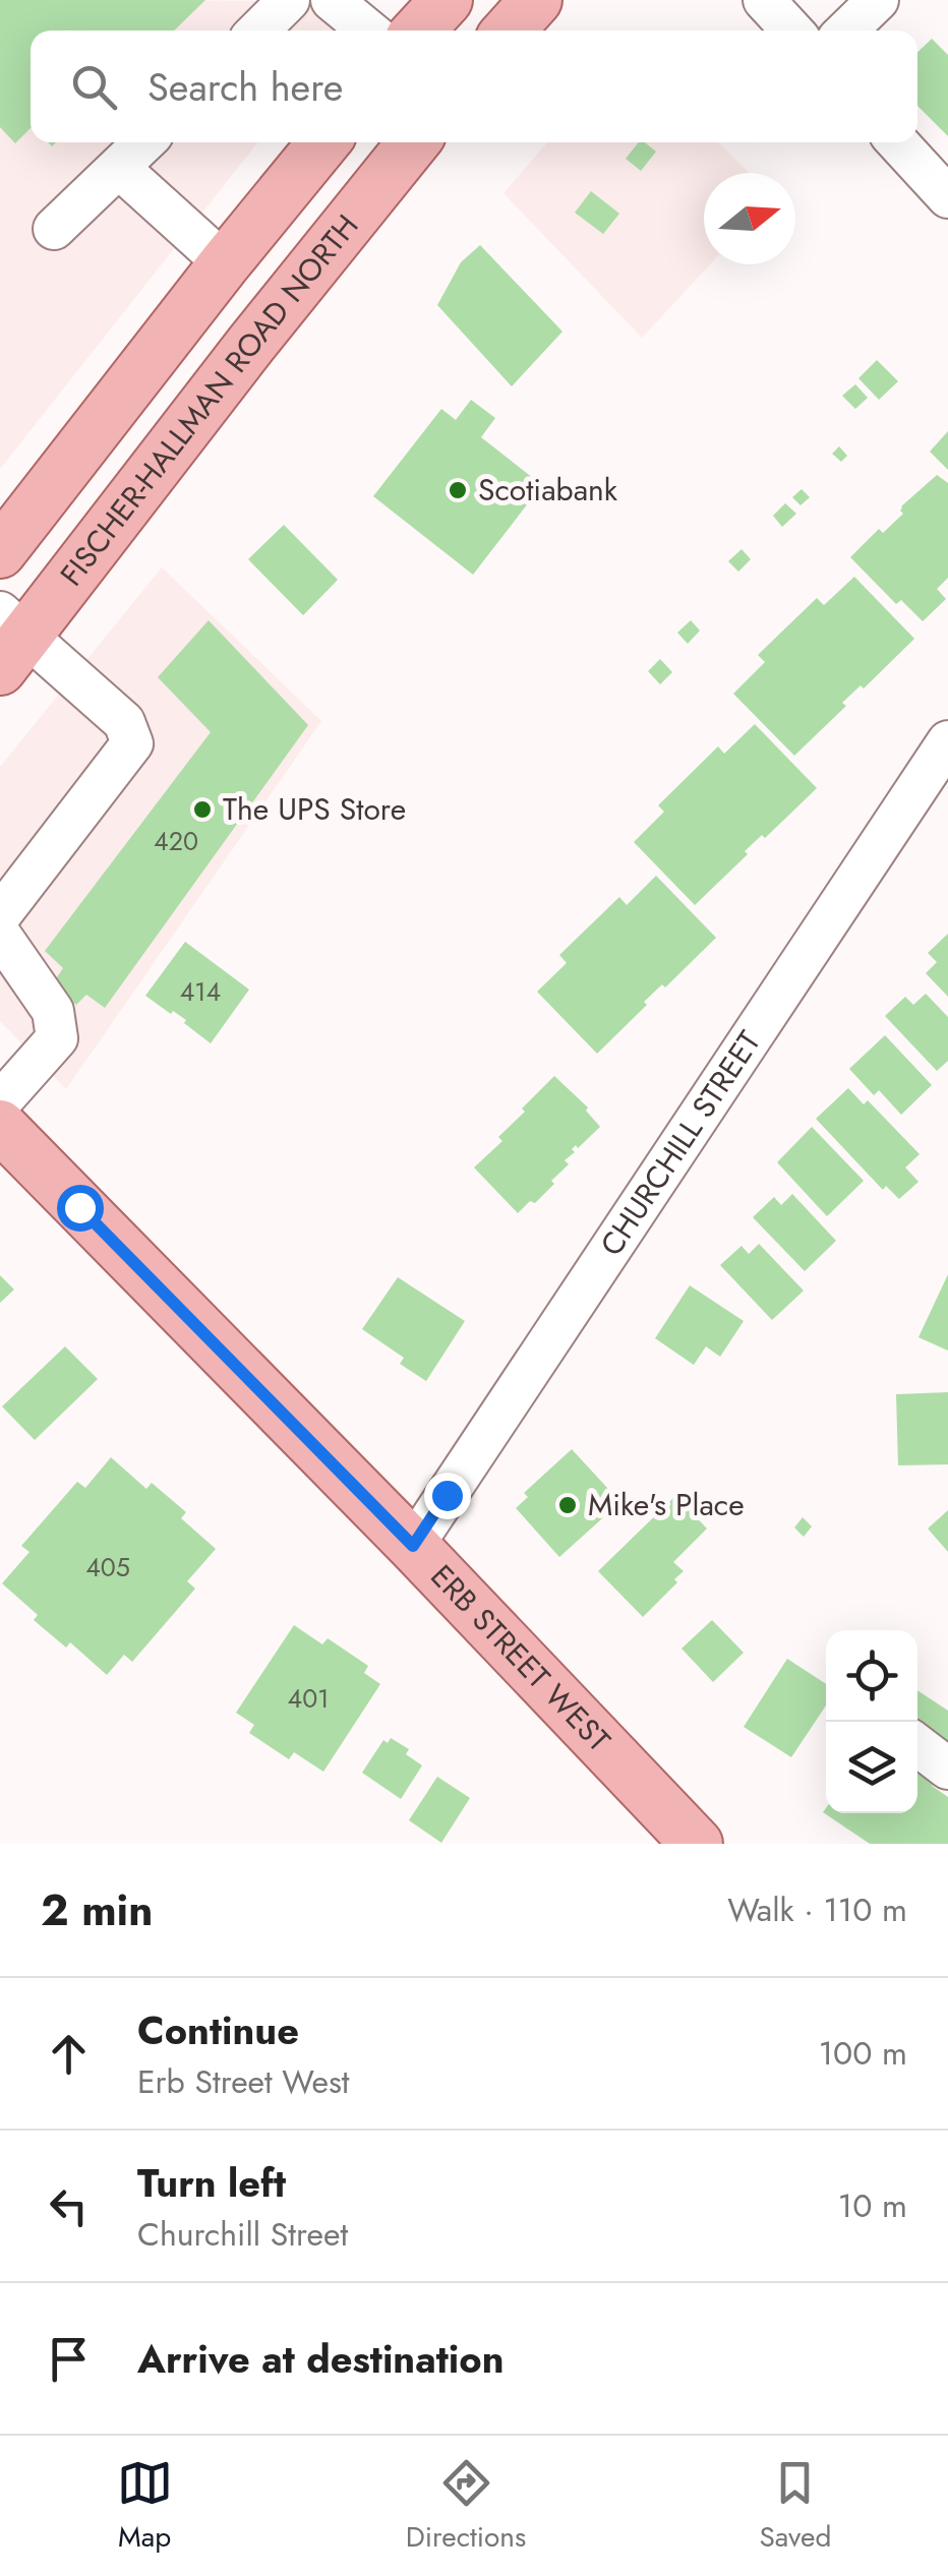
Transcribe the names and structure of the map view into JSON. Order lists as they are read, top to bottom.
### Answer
{
  "streets": {
    "main road": ["FISCHER-HALLMAN ROAD NORTH", "ERB STREET WEST"],
    "street": ["CHURCHILL STREET"]
  },
  "crossings": [
    ["CHURCHILL STREET", "ERB STREET WEST"]
  ],
  "places": ["Scotiabank", "The UPS Store", "Mike's Place"],
  "house_numbers": [
    "420",
    "414",
    "405",
    "401"
  ],
  "north": "right",
  "page": {
    "search": "Search here",
    "heading": ["2 min", "Walk · 110 m"],
    "list": [
      ["Continue", "Erb Street West", "100 m"],
      ["Turn left", "Churchill Street", "10 m"],
      "Arrive at destination"
    ],
    "nav": ["Map", "Directions", "Saved"]
  }
}
